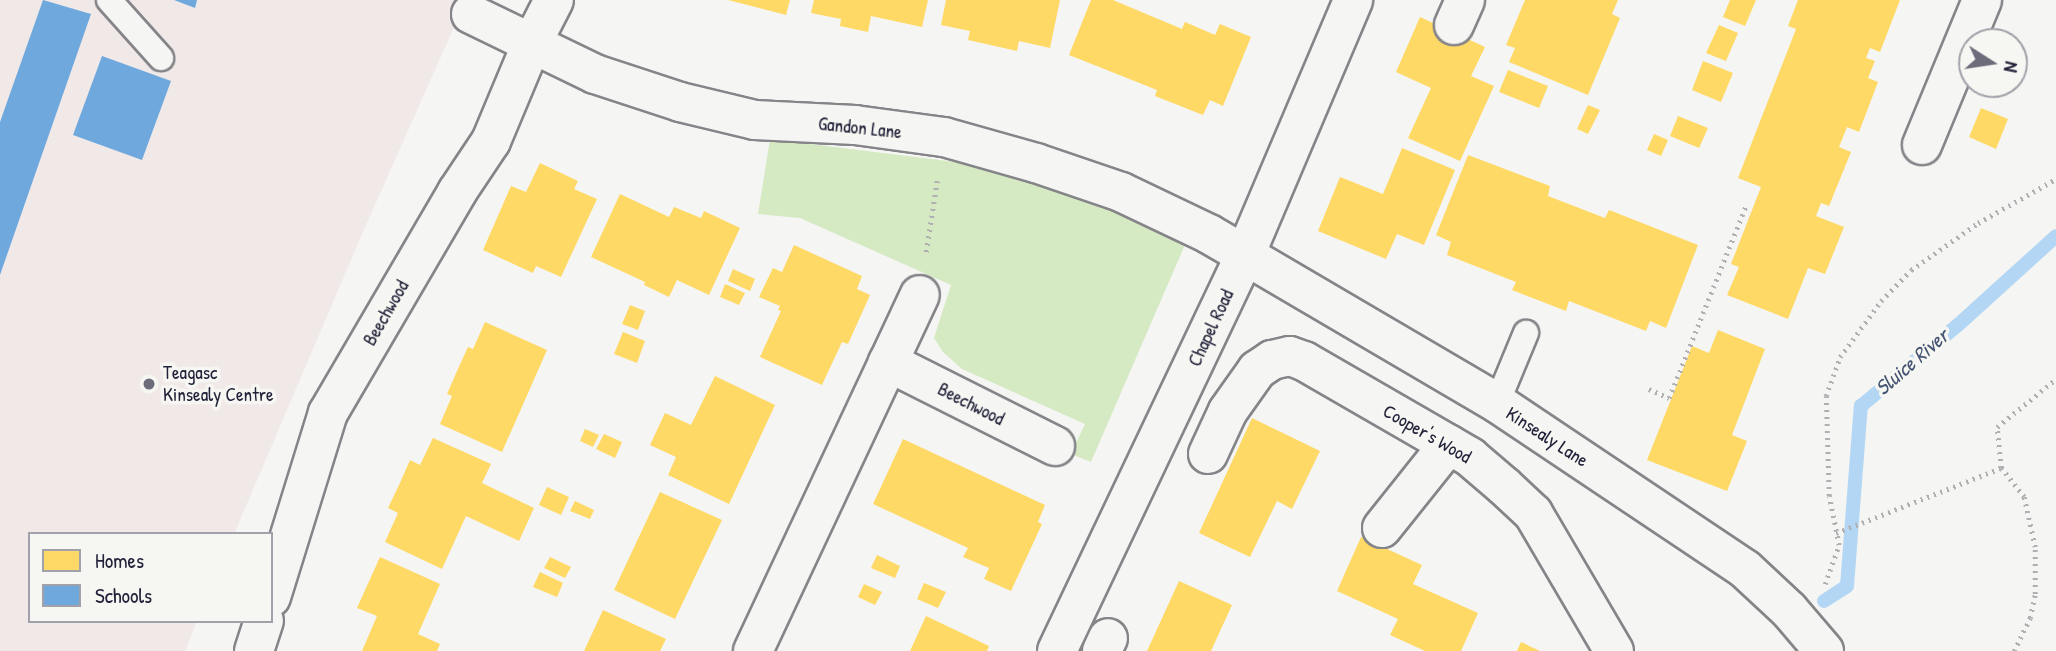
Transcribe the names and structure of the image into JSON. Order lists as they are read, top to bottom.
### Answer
{
  "streets": {
    "street": [
      "Gandon Lane",
      "Beechwood",
      "Chapel Road",
      "Cooper's Wood",
      "Kinsealy Lane"
    ]
  },
  "crossings": [
    ["Gandon Lane", "Beechwood"],
    ["Gandon Lane", "Chapel Road"],
    ["Gandon Lane", "Kinsealy Lane"],
    ["Chapel Road", "Kinsealy Lane"]
  ],
  "water": ["Sluice River"],
  "places": ["Teagasc Kinsealy Centre"],
  "legend": ["Homes", "Schools"],
  "north": "right"
}
